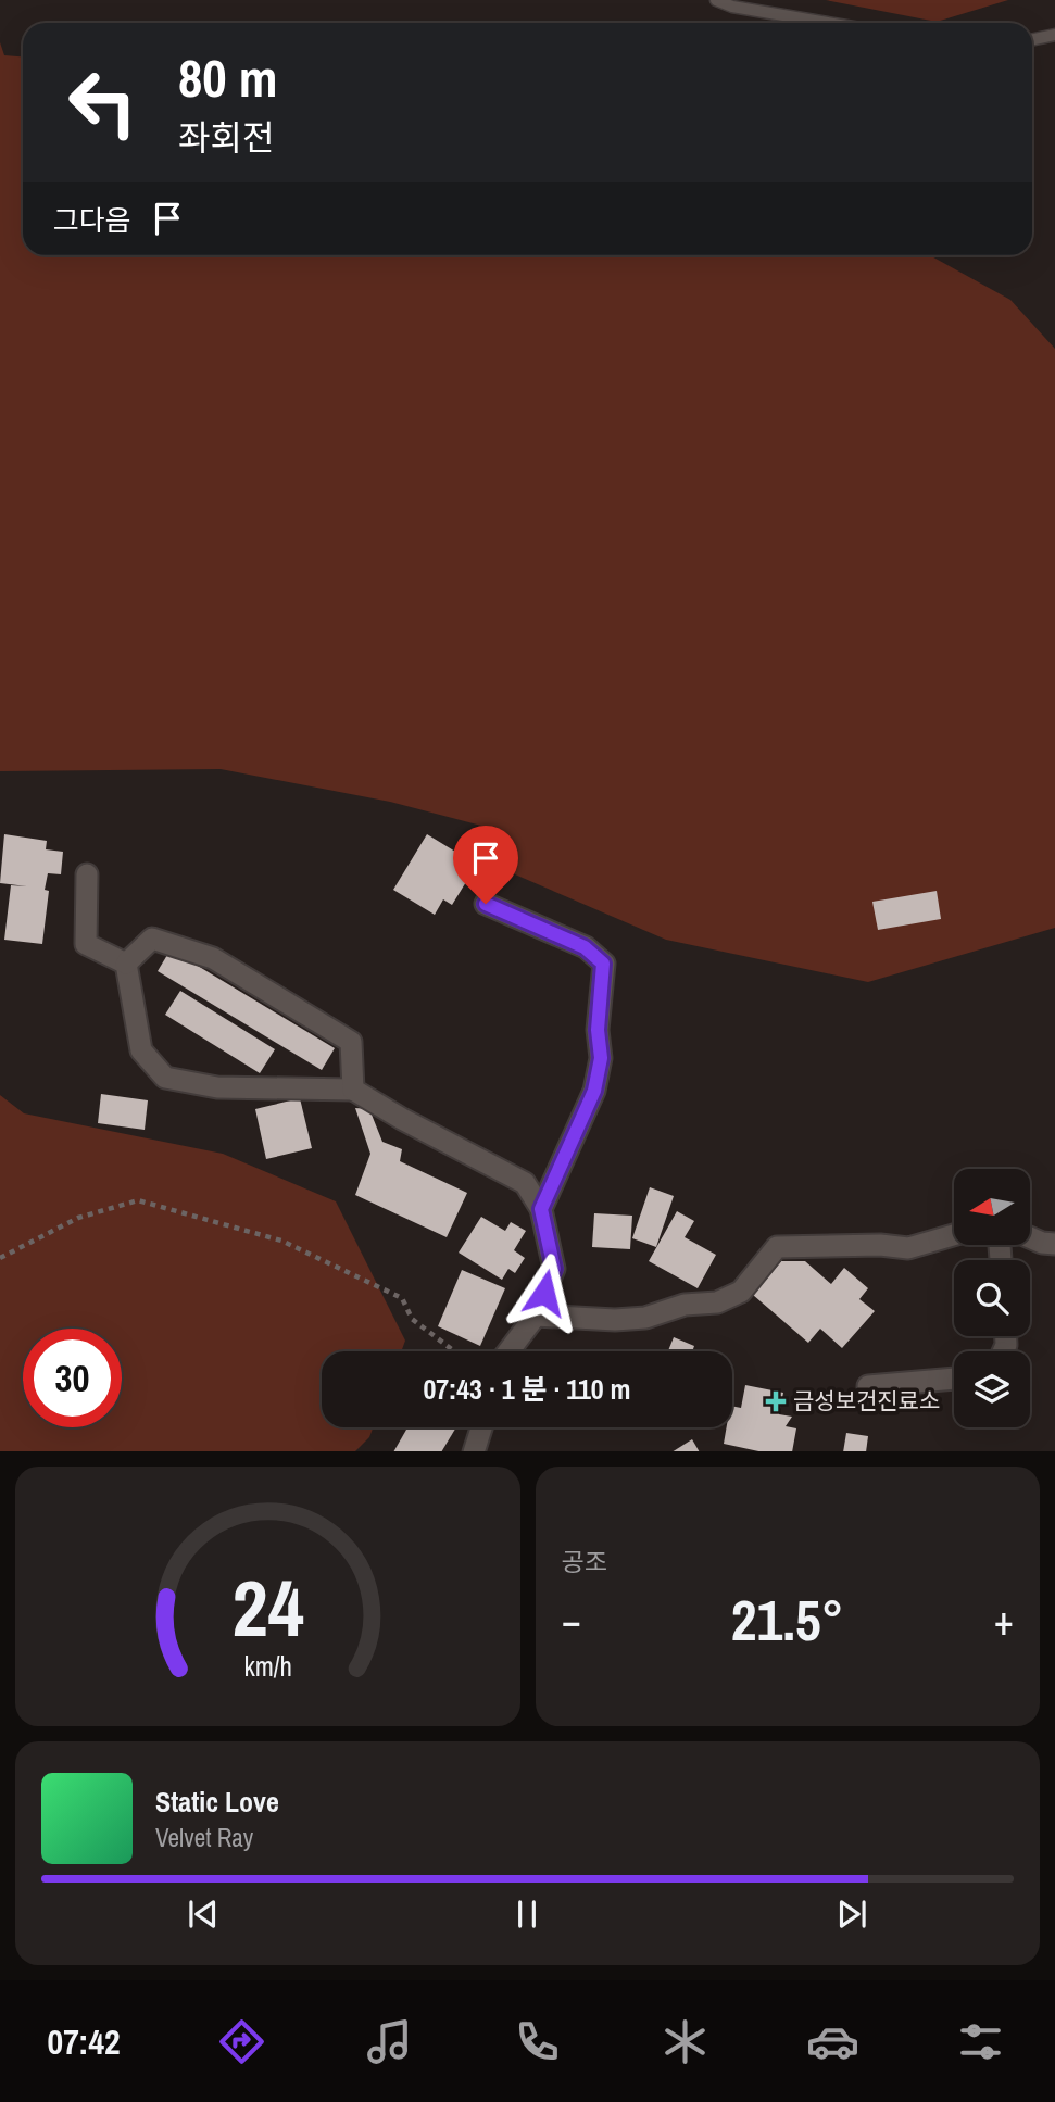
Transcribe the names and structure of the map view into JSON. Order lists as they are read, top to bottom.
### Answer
{
  "places": {
    "health": ["금성보건진료소"]
  },
  "north": "left",
  "page": {
    "turn": ["80 m", "좌회전"],
    "then": "그다음",
    "limit": "30",
    "trip": "07:43 · 1 분 · 110 m",
    "tile": "공조",
    "heat": ["−", "21.5°", "+"],
    "song": ["Static Love", "Velvet Ray"],
    "tabs": "07:42",
    "gauge": ["24", "km/h"]
  }
}
